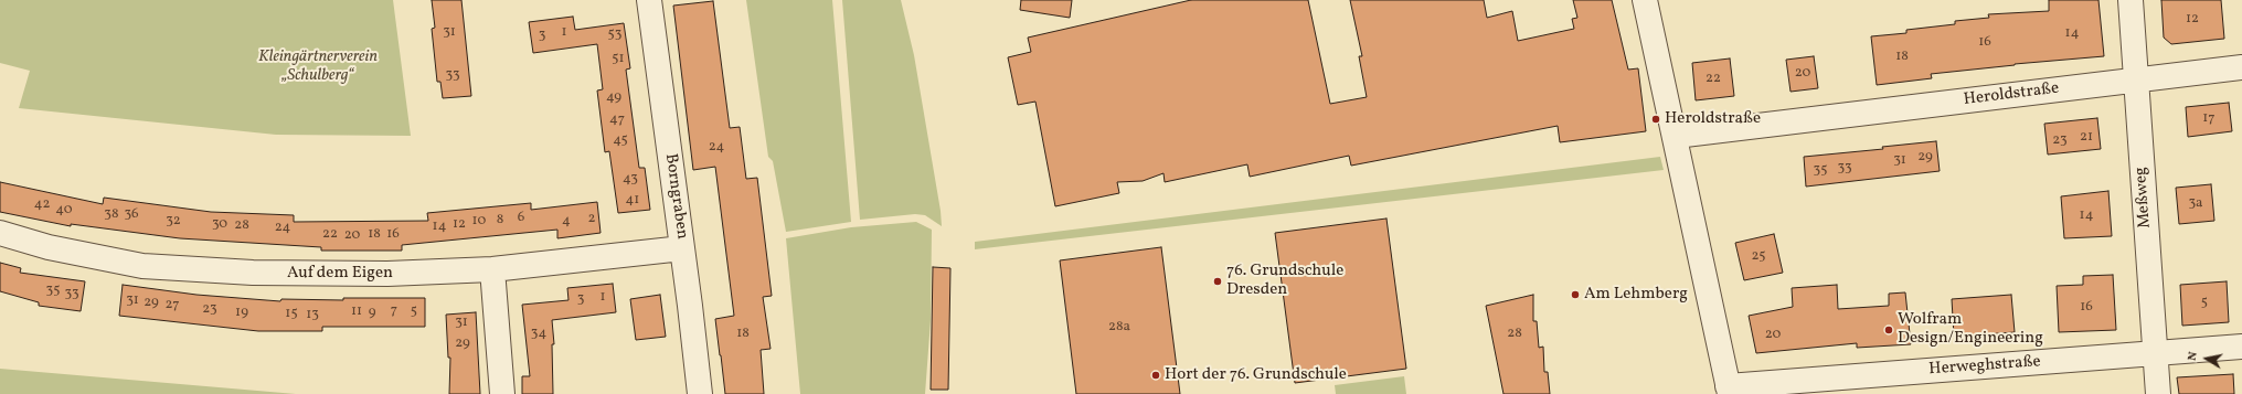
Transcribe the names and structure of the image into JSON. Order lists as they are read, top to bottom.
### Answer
{
  "streets": {
    "street": [
      "Heroldstraße",
      "Borngraben",
      "Meßweg",
      "Auf dem Eigen",
      "Herweghstraße"
    ]
  },
  "crossings": [
    ["Heroldstraße", "Meßweg"],
    ["Borngraben", "Auf dem Eigen"],
    ["Meßweg", "Herweghstraße"]
  ],
  "parks": ["Kleingärtnerverein „Schulberg“"],
  "places": [
    "Heroldstraße",
    "76. Grundschule Dresden",
    "Am Lehmberg",
    "Wolfram Design/Engineering",
    "Hort der 76. Grundschule"
  ],
  "house_numbers": [
    "12",
    "31",
    "1",
    "14",
    "53",
    "3",
    "16",
    "18",
    "51",
    "20",
    "33",
    "22",
    "49",
    "17",
    "47",
    "21",
    "45",
    "23",
    "24",
    "29",
    "31",
    "33",
    "35",
    "43",
    "41",
    "3a",
    "42",
    "40",
    "38",
    "36",
    "14",
    "6",
    "2",
    "8",
    "32",
    "10",
    "4",
    "30",
    "12",
    "28",
    "14",
    "24",
    "22",
    "18",
    "16",
    "20",
    "25",
    "35",
    "33",
    "1",
    "3",
    "31",
    "29",
    "5",
    "27",
    "16",
    "23",
    "7",
    "11",
    "5",
    "19",
    "9",
    "15",
    "13",
    "31",
    "28a",
    "34",
    "18",
    "28",
    "20",
    "29"
  ],
  "north": "left"
}
